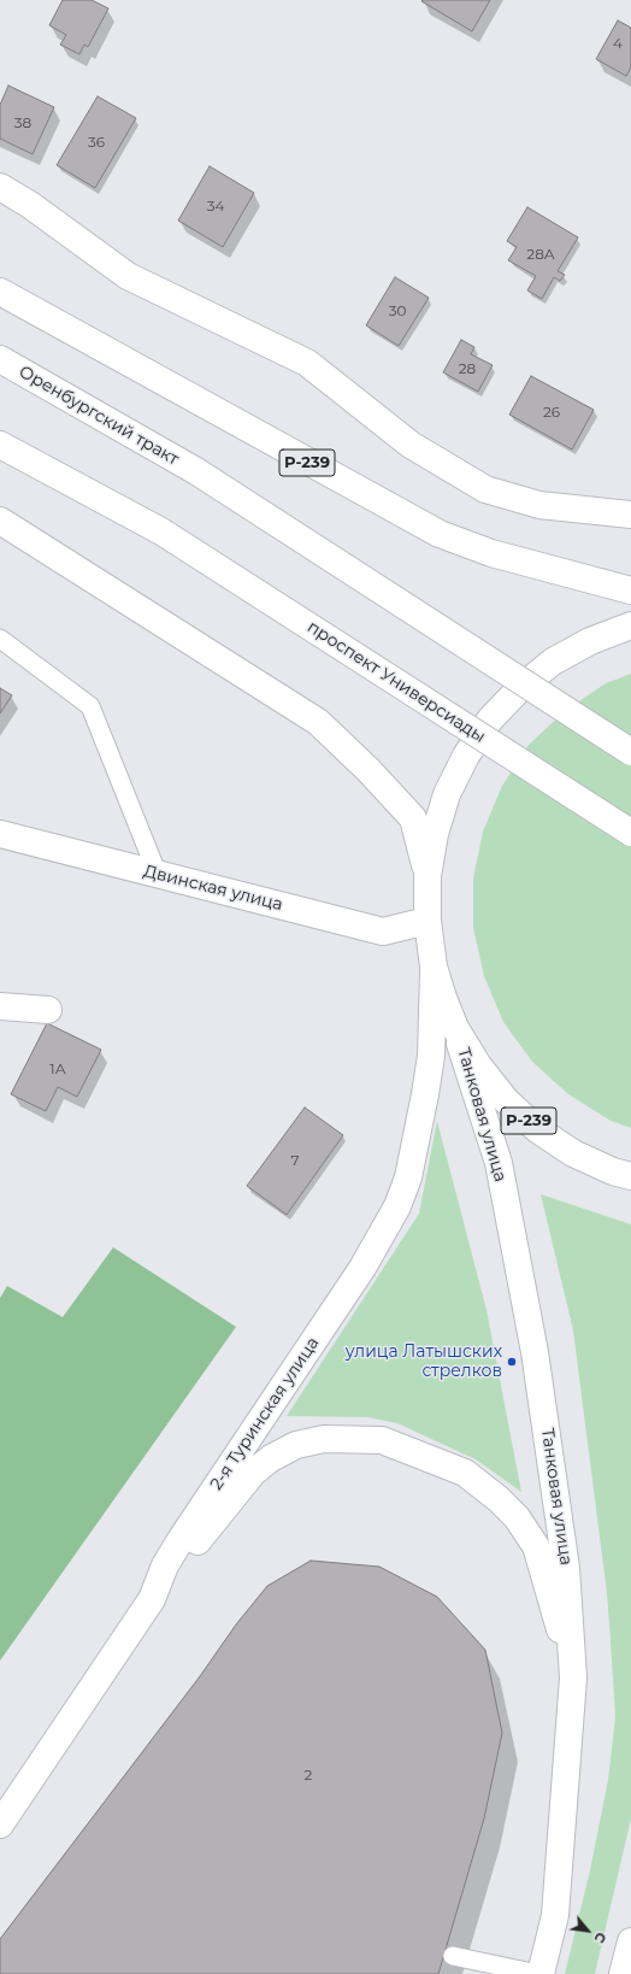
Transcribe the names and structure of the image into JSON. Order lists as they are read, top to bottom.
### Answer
{
  "streets": {
    "main road": [
      "Оренбургский тракт",
      "Р-239",
      "проспект Универсиады",
      "Двинская улица",
      "Танковая улица",
      "2-я Туринская улица"
    ]
  },
  "crossings": [
    ["Р-239", "Двинская улица"],
    ["Р-239", "Танковая улица"],
    ["Р-239", "2-я Туринская улица"]
  ],
  "places": ["улица Латышских стрелков"],
  "house_numbers": [
    "4",
    "38",
    "36",
    "34",
    "28А",
    "30",
    "28",
    "26",
    "1А",
    "7",
    "2"
  ],
  "north": "bottom right"
}
